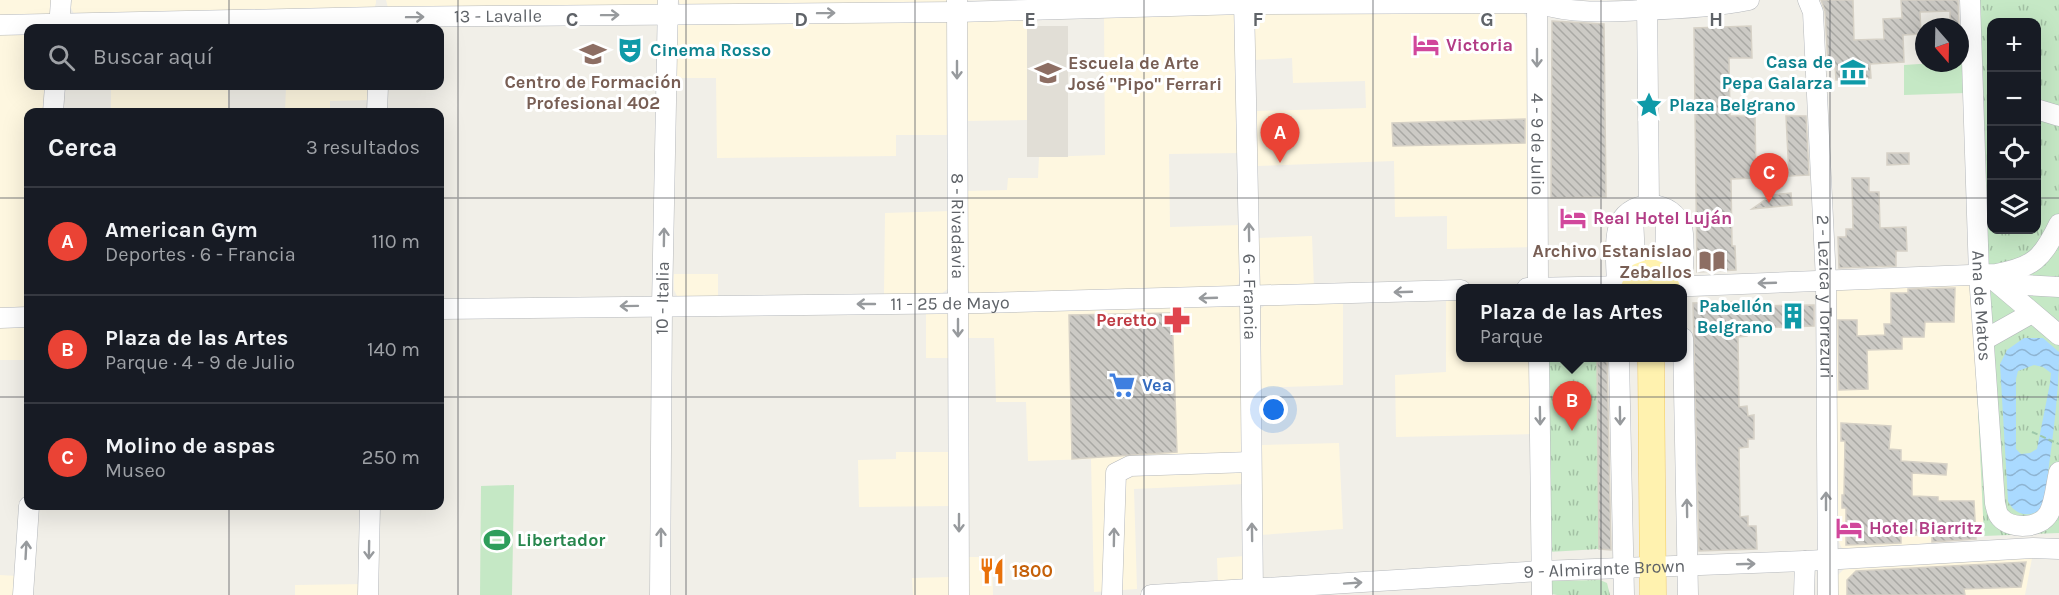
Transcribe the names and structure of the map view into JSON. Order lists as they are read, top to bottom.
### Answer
{
  "streets": {
    "street": [
      "13 - Lavalle",
      "4 - 9 de Julio",
      "8 - Rivadavia",
      "10 - Italia",
      "6 - Francia",
      "2 - Lezica y Torrezuri",
      "11 - 25 de Mayo",
      "Ana de Matos",
      "9 - Almirante Brown"
    ]
  },
  "crossings": [
    ["13 - Lavalle", "4 - 9 de Julio"],
    ["13 - Lavalle", "8 - Rivadavia"],
    ["13 - Lavalle", "10 - Italia"],
    ["13 - Lavalle", "6 - Francia"],
    ["8 - Rivadavia", "11 - 25 de Mayo"],
    ["10 - Italia", "11 - 25 de Mayo"],
    ["6 - Francia", "11 - 25 de Mayo"],
    ["6 - Francia", "9 - Almirante Brown"],
    ["2 - Lezica y Torrezuri", "9 - Almirante Brown"]
  ],
  "one_way": [
    "13 - Lavalle",
    "8 - Rivadavia",
    "10 - Italia",
    "6 - Francia",
    "11 - 25 de Mayo",
    "9 - Almirante Brown"
  ],
  "places": {
    "hotel": ["Victoria", "Real Hotel Luján", "Hotel Biarritz"],
    "theatre": ["Cinema Rosso"],
    "school or university": ["Centro de Formación Profesional 402", "Escuela de Arte José \"Pipo\" Ferrari"],
    "museum": ["Casa de Pepa Galarza"],
    "place": ["Plaza Belgrano"],
    "library": ["Archivo Estanislao Zeballos"],
    "building": ["Pabellón Belgrano"],
    "pharmacy": ["Peretto"],
    "supermarket": ["Vea"],
    "sports": ["Libertador"],
    "restaurant": ["1800"]
  },
  "north": "bottom",
  "page": {
    "map_buttons": ["+", "−"],
    "search": "Buscar aquí",
    "heading": ["Cerca", "3 resultados"],
    "pins": ["A", "C", "B"],
    "list": [
      {
        "mark": "A",
        "name": "American Gym",
        "note": "Deportes · 6 - Francia",
        "value": "110 m"
      },
      {
        "mark": "B",
        "name": "Plaza de las Artes",
        "note": "Parque · 4 - 9 de Julio",
        "value": "140 m"
      },
      {
        "mark": "C",
        "name": "Molino de aspas",
        "note": "Museo",
        "value": "250 m"
      }
    ],
    "popup": ["Plaza de las Artes", "Parque"]
  },
  "grid": {
    "columns": [
      "C",
      "D",
      "E",
      "F",
      "G",
      "H"
    ]
  }
}
